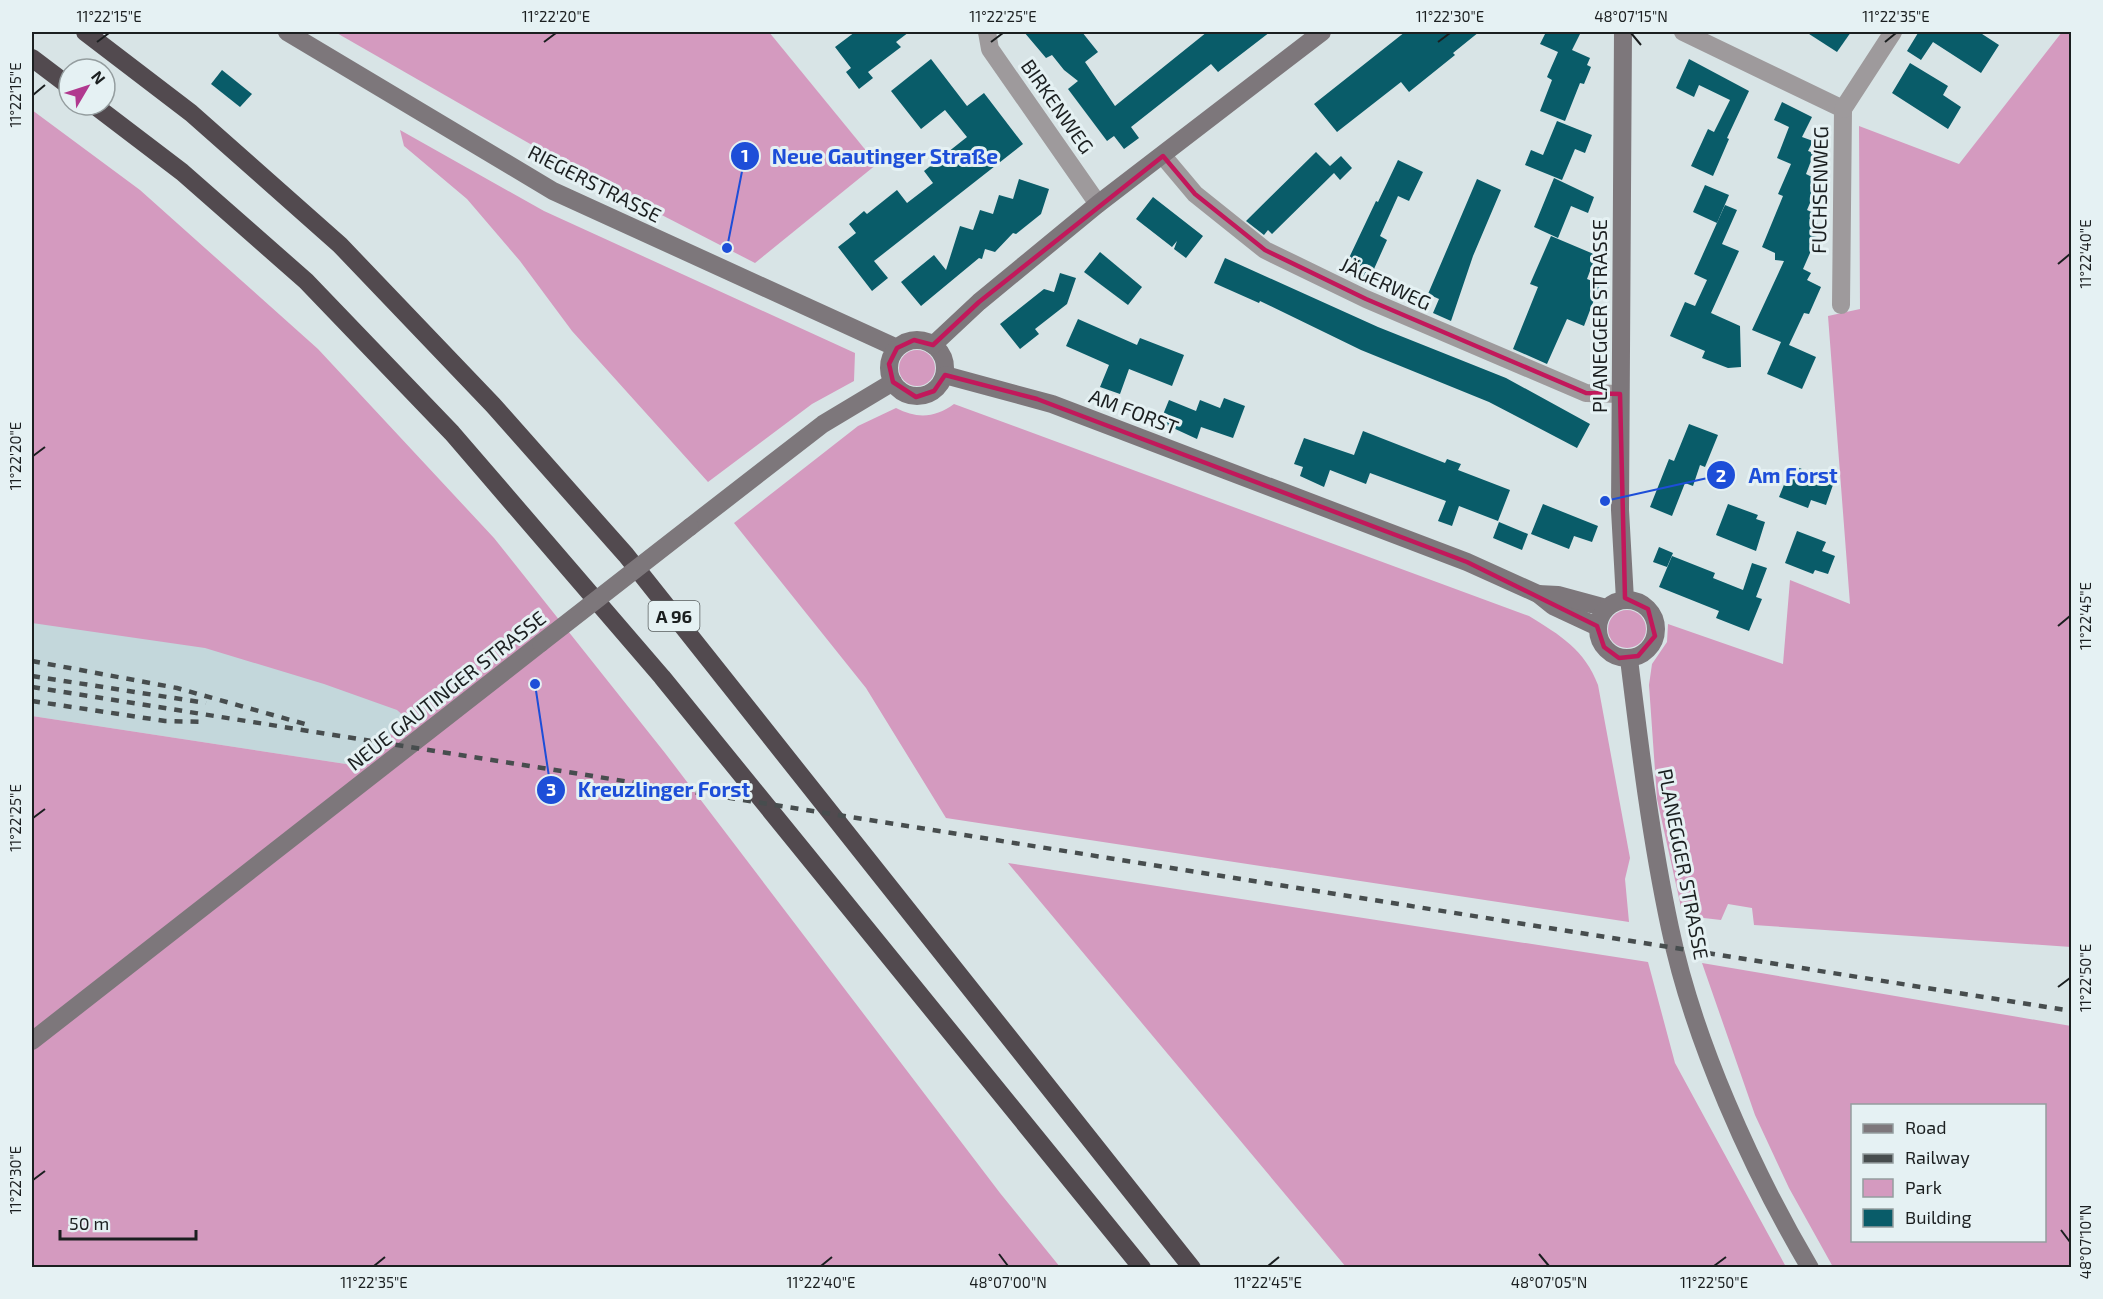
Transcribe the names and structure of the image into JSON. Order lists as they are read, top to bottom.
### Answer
{
  "streets": {
    "highway": ["A 96"],
    "street": [
      "BIRKENWEG",
      "RIEGERSTRASSE",
      "FUCHSENWEG",
      "JÄGERWEG",
      "PLANEGGER STRASSE",
      "AM FORST",
      "NEUE GAUTINGER STRASSE"
    ]
  },
  "crossings": [
    ["RIEGERSTRASSE", "AM FORST"],
    ["RIEGERSTRASSE", "NEUE GAUTINGER STRASSE"],
    ["JÄGERWEG", "PLANEGGER STRASSE"],
    ["PLANEGGER STRASSE", "AM FORST"],
    ["AM FORST", "NEUE GAUTINGER STRASSE"]
  ],
  "places": ["Neue Gautinger Straße", "Am Forst", "Kreuzlinger Forst"],
  "legend": [
    "Road",
    "Railway",
    "Park",
    "Building"
  ],
  "scale_bar": "50 m",
  "north": "top right",
  "coordinates": [
    "11°22'15\"E",
    "11°22'20\"E",
    "11°22'25\"E",
    "11°22'30\"E",
    "48°07'15\"N",
    "11°22'35\"E",
    "11°22'40\"E",
    "11°22'45\"E",
    "11°22'50\"E",
    "48°07'10\"N",
    "48°07'00\"N",
    "48°07'05\"N"
  ]
}
